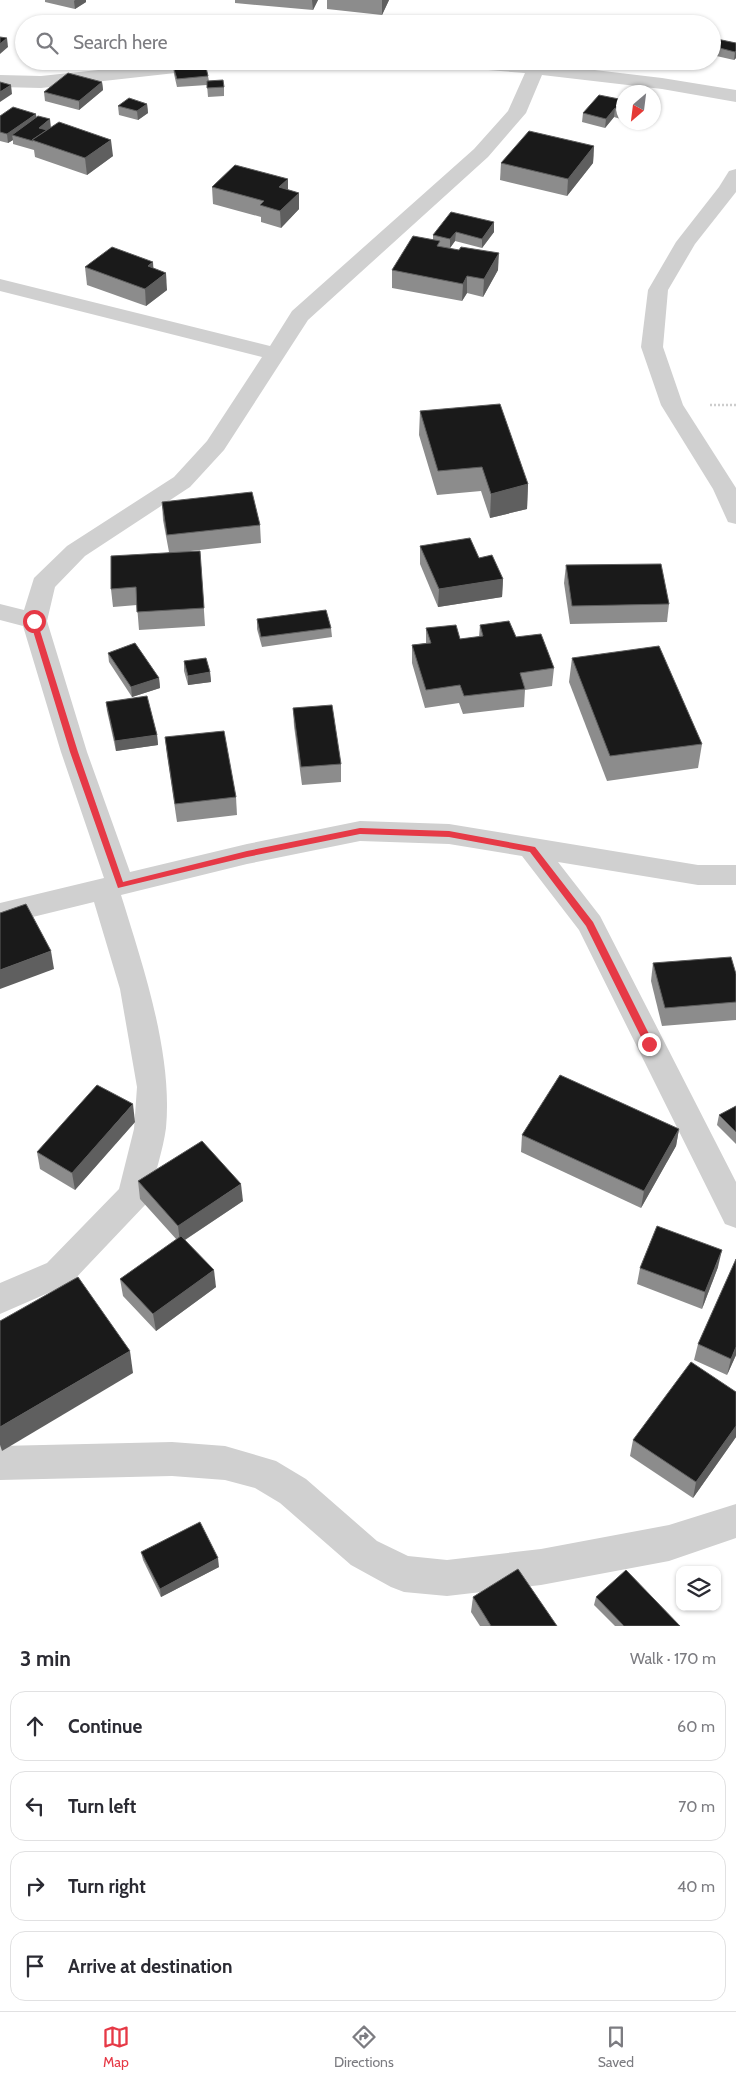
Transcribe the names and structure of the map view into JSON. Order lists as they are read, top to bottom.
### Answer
{
  "north": "bottom left",
  "page": {
    "search": "Search here",
    "heading": ["3 min", "Walk · 170 m"],
    "list": [
      ["Continue", "60 m"],
      ["Turn left", "70 m"],
      ["Turn right", "40 m"],
      "Arrive at destination"
    ],
    "nav": ["Map", "Directions", "Saved"]
  }
}
